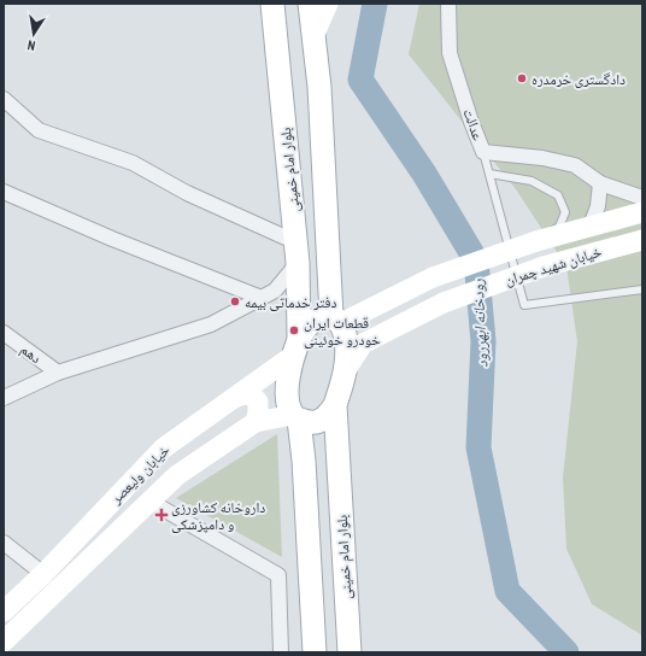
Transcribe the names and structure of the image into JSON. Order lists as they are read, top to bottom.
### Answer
{
  "streets": {
    "main road": ["بلوار امام خمینی", "خیابان شهید چمران", "خیابان ولیعصر"],
    "street": ["عدالت", "دهم"]
  },
  "crossings": [
    ["بلوار امام خمینی", "خیابان ولیعصر"]
  ],
  "water": ["رودخانه ابهررود"],
  "places": {
    "other": ["دادگستری خرمدره", "دفتر خدماتی بیمه", "قطعات ایران خودرو خوئینی"],
    "health": ["داروخانه کشاورزی و دامپزشکی"]
  },
  "north": "bottom"
}
